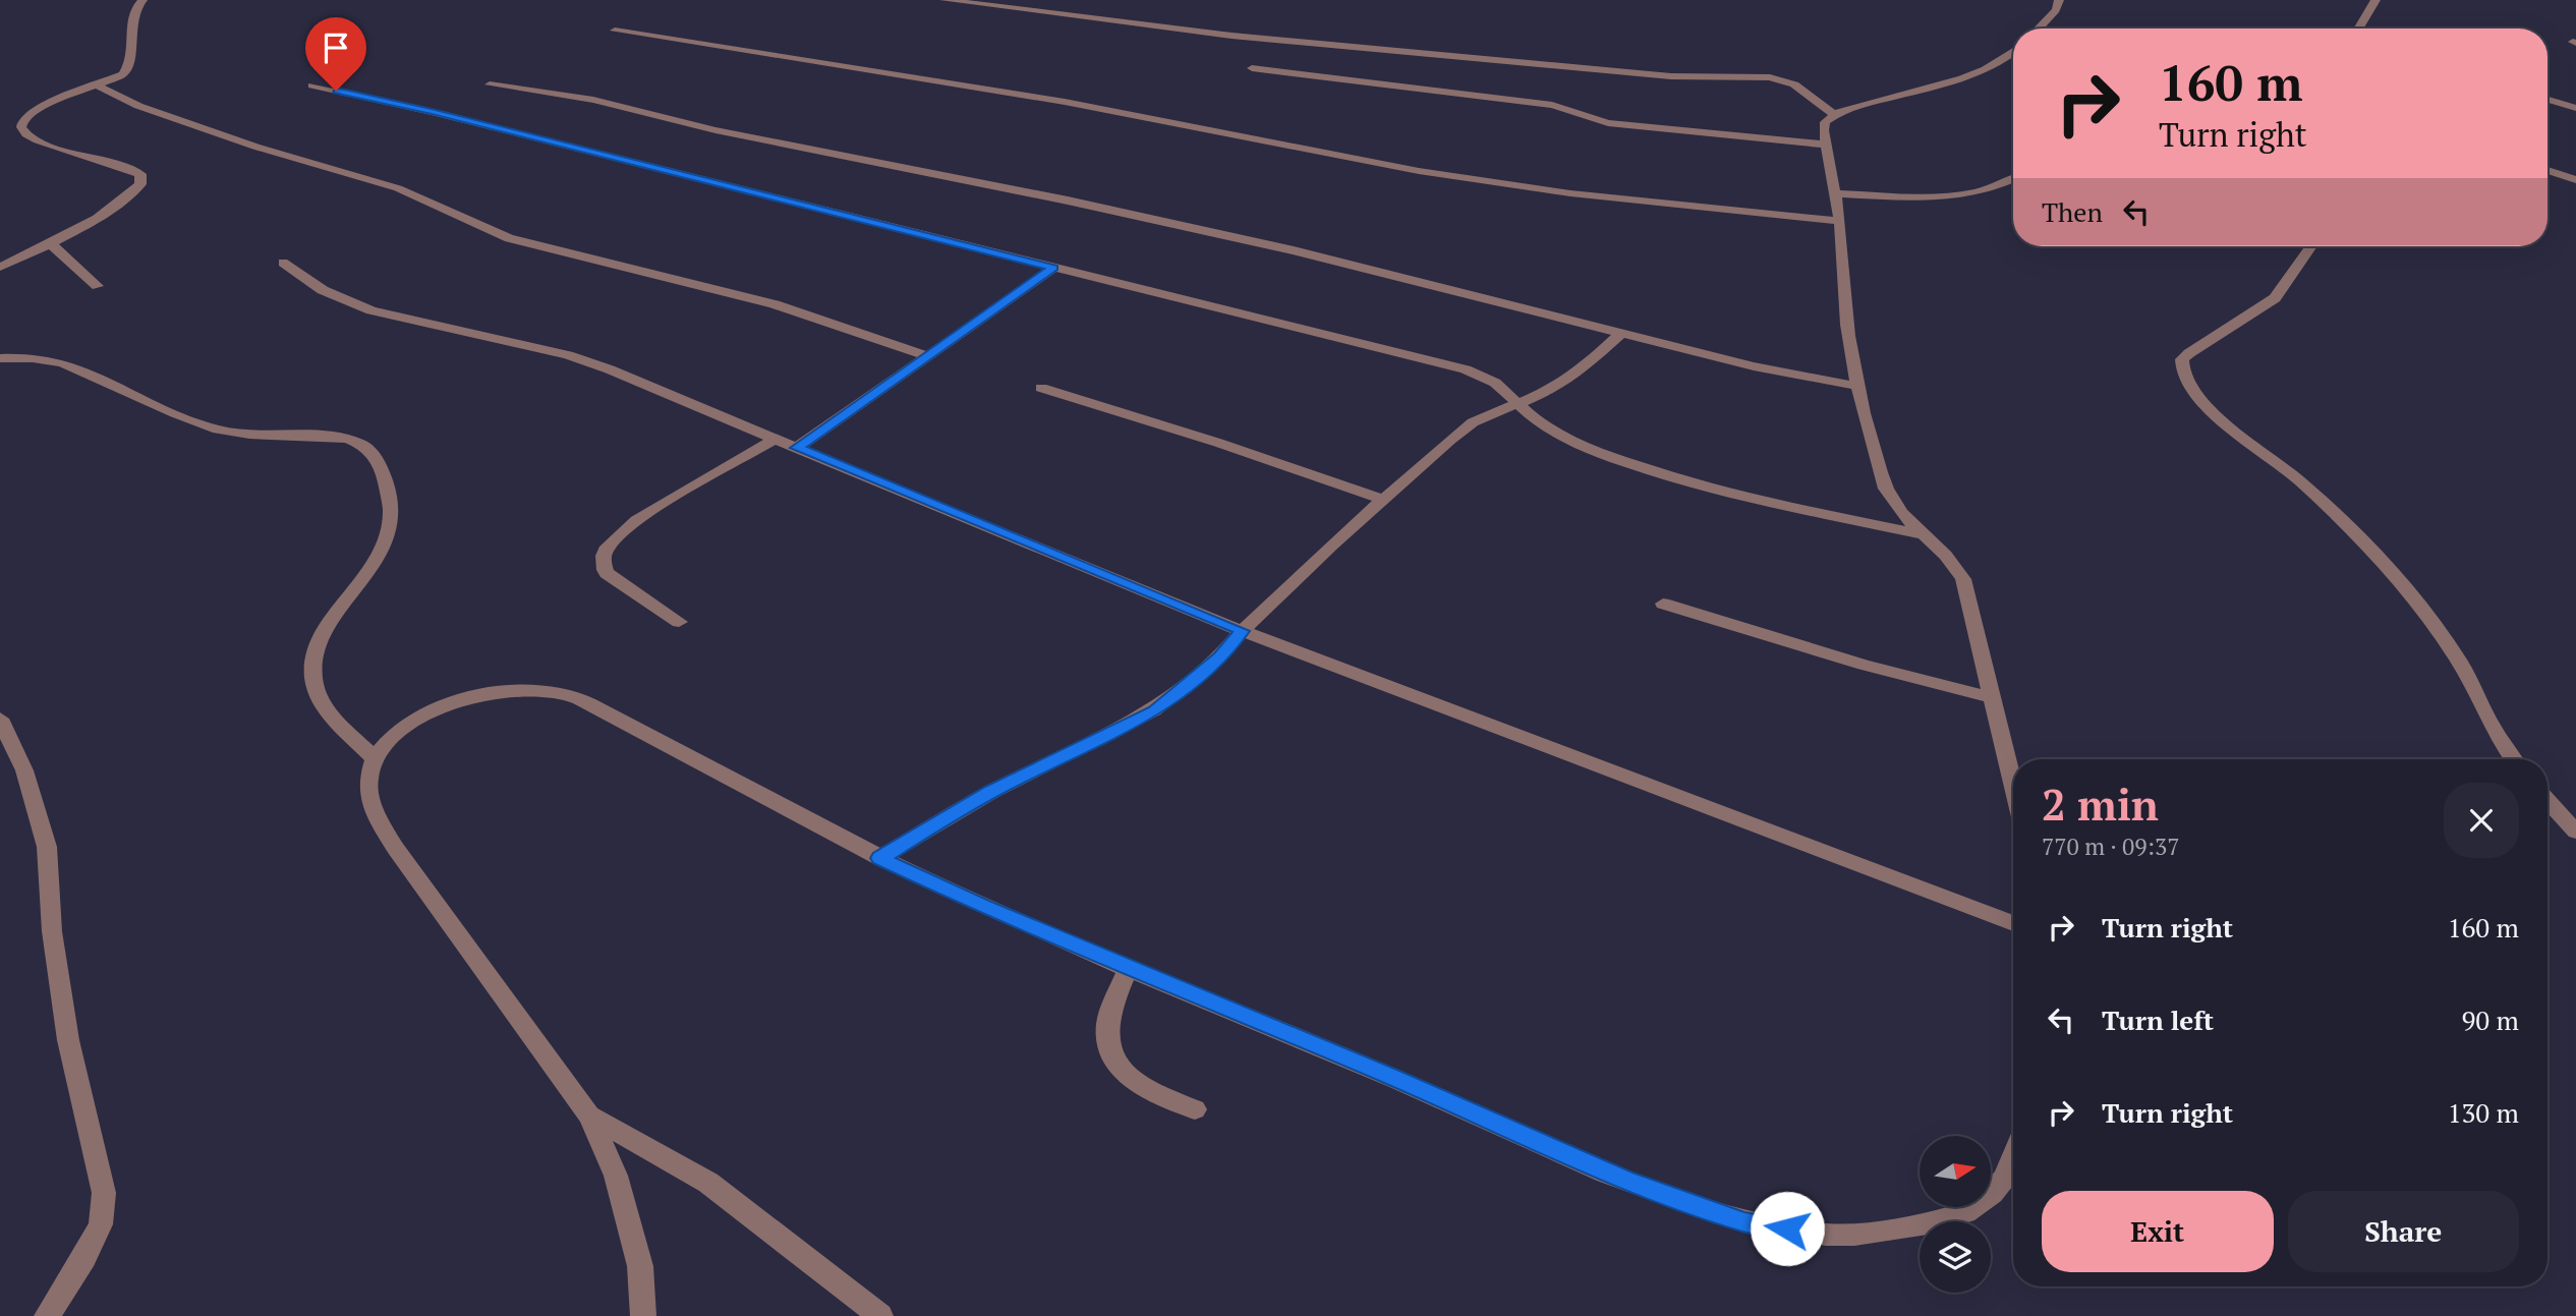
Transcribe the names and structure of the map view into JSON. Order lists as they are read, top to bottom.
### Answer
{
  "north": "right",
  "page": {
    "turn": ["160 m", "Turn right"],
    "then": "Then",
    "heading": ["2 min", "770 m · 09:37"],
    "list": [
      {
        "name": "Turn right",
        "value": "160 m"
      },
      {
        "name": "Turn left",
        "value": "90 m"
      },
      {
        "name": "Turn right",
        "value": "130 m"
      }
    ],
    "buttons": ["Exit", "Share"]
  }
}
